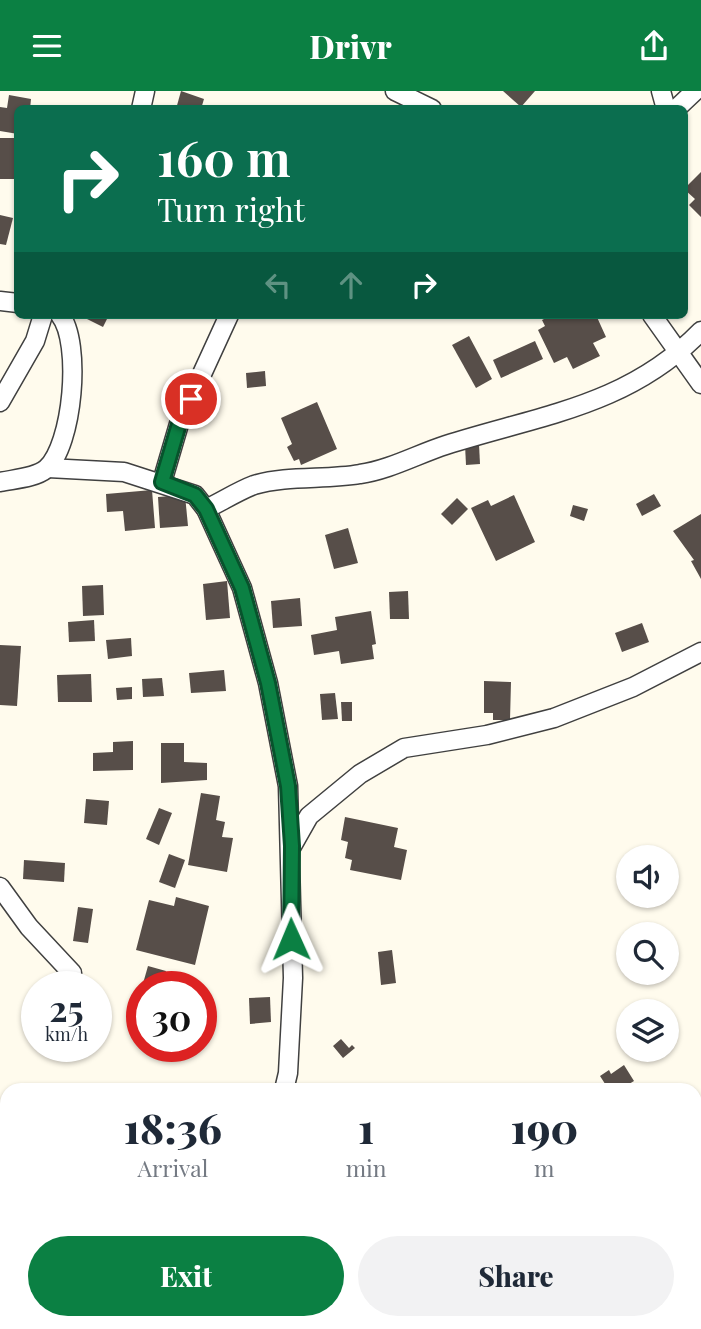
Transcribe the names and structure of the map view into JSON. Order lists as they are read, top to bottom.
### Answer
{
  "page": {
    "header": "Drivr",
    "turn": ["160 m", "Turn right"],
    "speed": "25 km/h",
    "limit": "30",
    "eta": [
      "18:36",
      "Arrival",
      "1",
      "min",
      "190",
      "m"
    ],
    "buttons": ["Exit", "Share"]
  }
}
